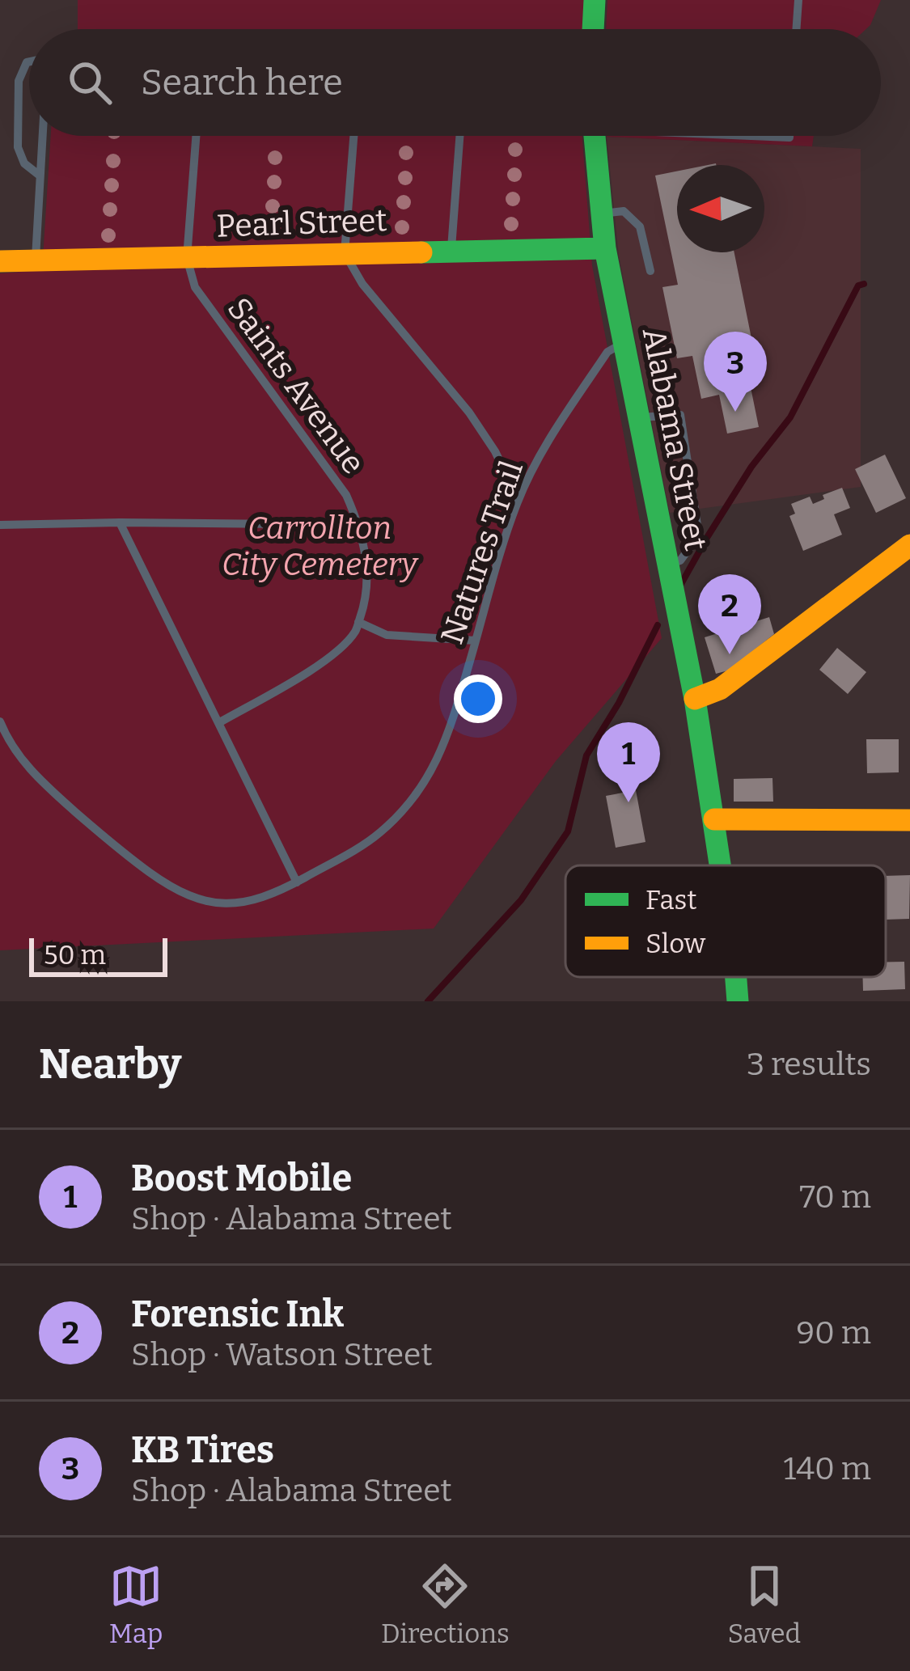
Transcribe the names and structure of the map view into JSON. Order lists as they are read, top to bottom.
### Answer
{
  "streets": {
    "street": ["Pearl Street", "Alabama Street"],
    "lane": ["Saints Avenue", "Natures Trail"]
  },
  "crossings": [
    ["Pearl Street", "Saints Avenue"],
    ["Pearl Street", "Alabama Street"],
    ["Alabama Street", "Natures Trail"]
  ],
  "parks": ["Carrollton City Cemetery"],
  "legend": ["Fast", "Slow"],
  "scale_bar": "50 m",
  "north": "left",
  "page": {
    "search": "Search here",
    "pins": ["3", "2", "1"],
    "scale": "50 m",
    "heading": ["Nearby", "3 results"],
    "list": [
      {
        "mark": "1",
        "name": "Boost Mobile",
        "note": "Shop · Alabama Street",
        "value": "70 m"
      },
      {
        "mark": "2",
        "name": "Forensic Ink",
        "note": "Shop · Watson Street",
        "value": "90 m"
      },
      {
        "mark": "3",
        "name": "KB Tires",
        "note": "Shop · Alabama Street",
        "value": "140 m"
      }
    ],
    "nav": ["Map", "Directions", "Saved"]
  }
}
